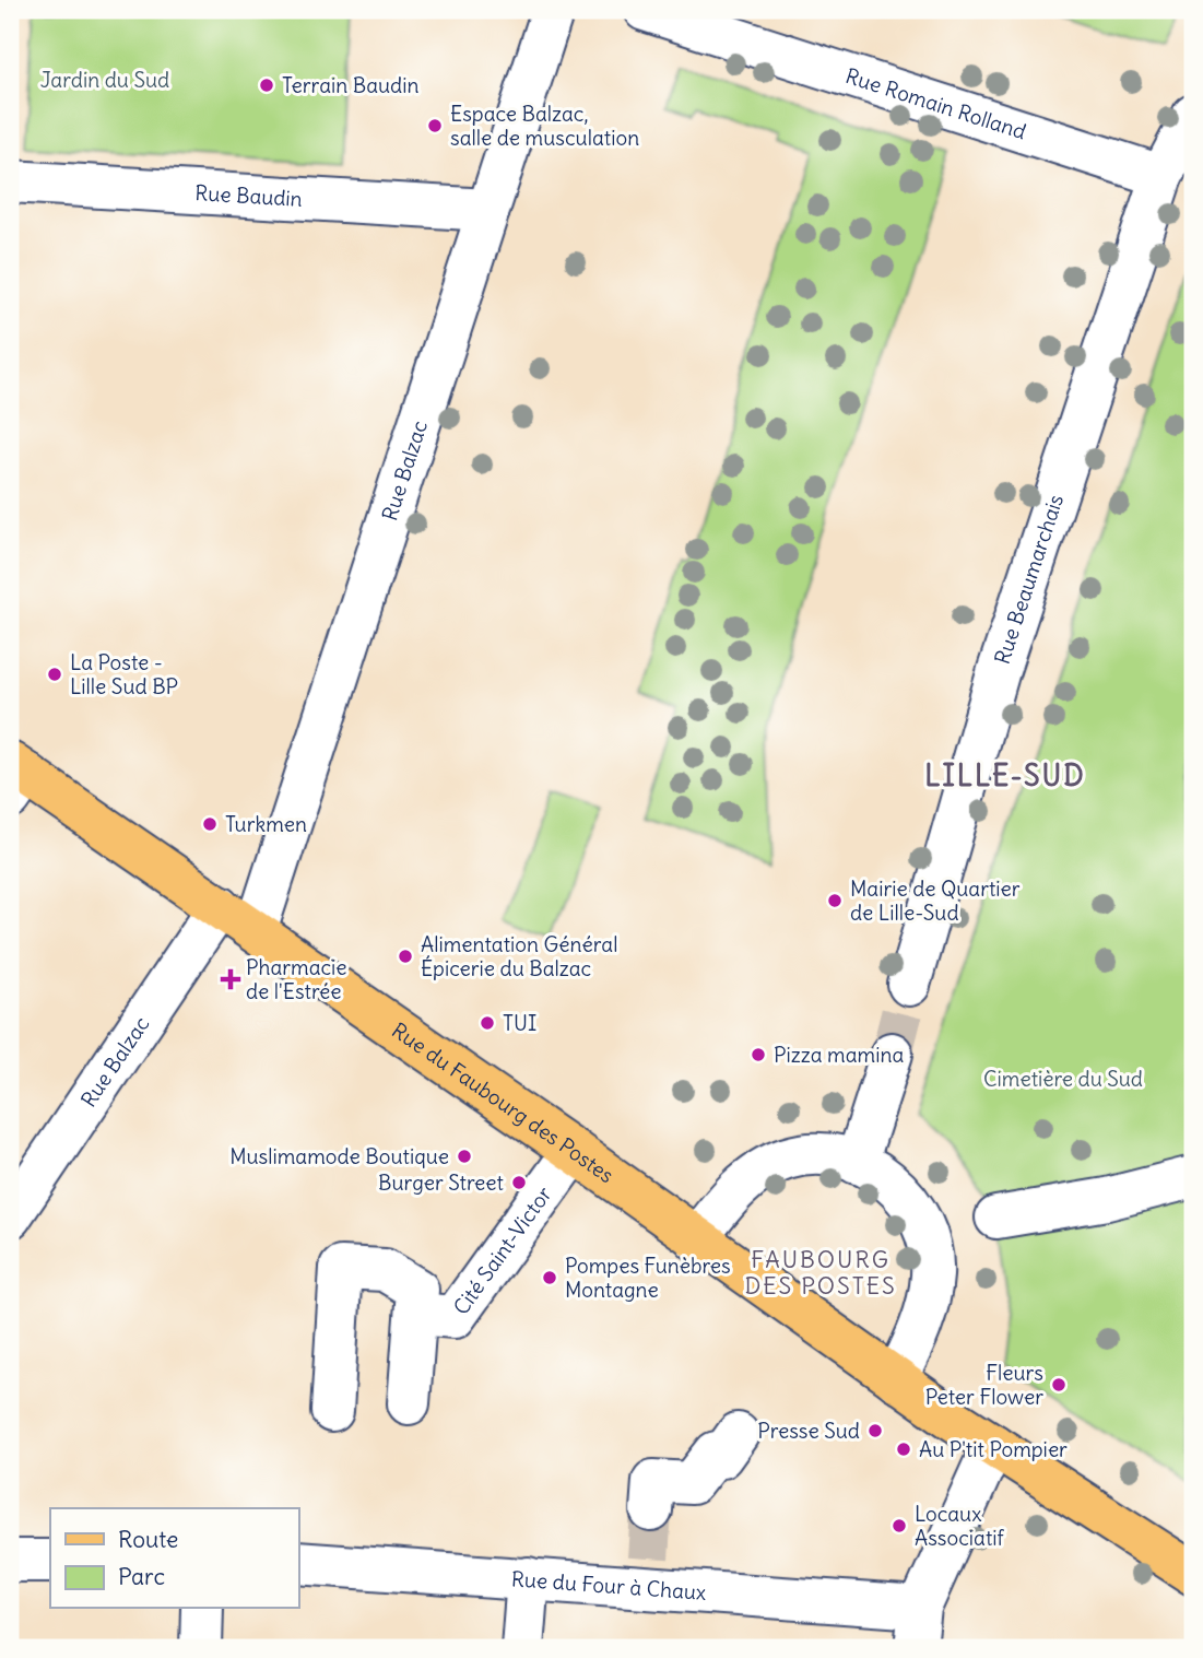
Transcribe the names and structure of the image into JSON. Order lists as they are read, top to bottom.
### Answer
{
  "streets": {
    "main road": ["Rue du Faubourg des Postes"],
    "street": [
      "Rue Romain Rolland",
      "Rue Baudin",
      "Rue Balzac",
      "Rue Beaumarchais",
      "Cité Saint-Victor",
      "Rue du Four à Chaux"
    ]
  },
  "crossings": [
    ["Rue Romain Rolland", "Rue Beaumarchais"],
    ["Rue Baudin", "Rue Balzac"],
    ["Rue Balzac", "Rue du Faubourg des Postes"],
    ["Rue du Faubourg des Postes", "Cité Saint-Victor"]
  ],
  "districts": ["LILLE-SUD", "FAUBOURG DES POSTES"],
  "parks": ["Jardin du Sud", "Cimetière du Sud"],
  "places": {
    "other": [
      "Terrain Baudin",
      "Espace Balzac, salle de musculation",
      "La Poste - Lille Sud BP",
      "Turkmen",
      "Mairie de Quartier de Lille-Sud",
      "Alimentation Général Épicerie du Balzac",
      "TUI",
      "Pizza mamina",
      "Muslimamode Boutique",
      "Burger Street",
      "Pompes Funèbres Montagne",
      "Fleurs Peter Flower",
      "Presse Sud",
      "Au P'tit Pompier",
      "Locaux Associatif"
    ],
    "health": ["Pharmacie de l'Estrée"]
  },
  "legend": ["Route", "Parc"]
}
